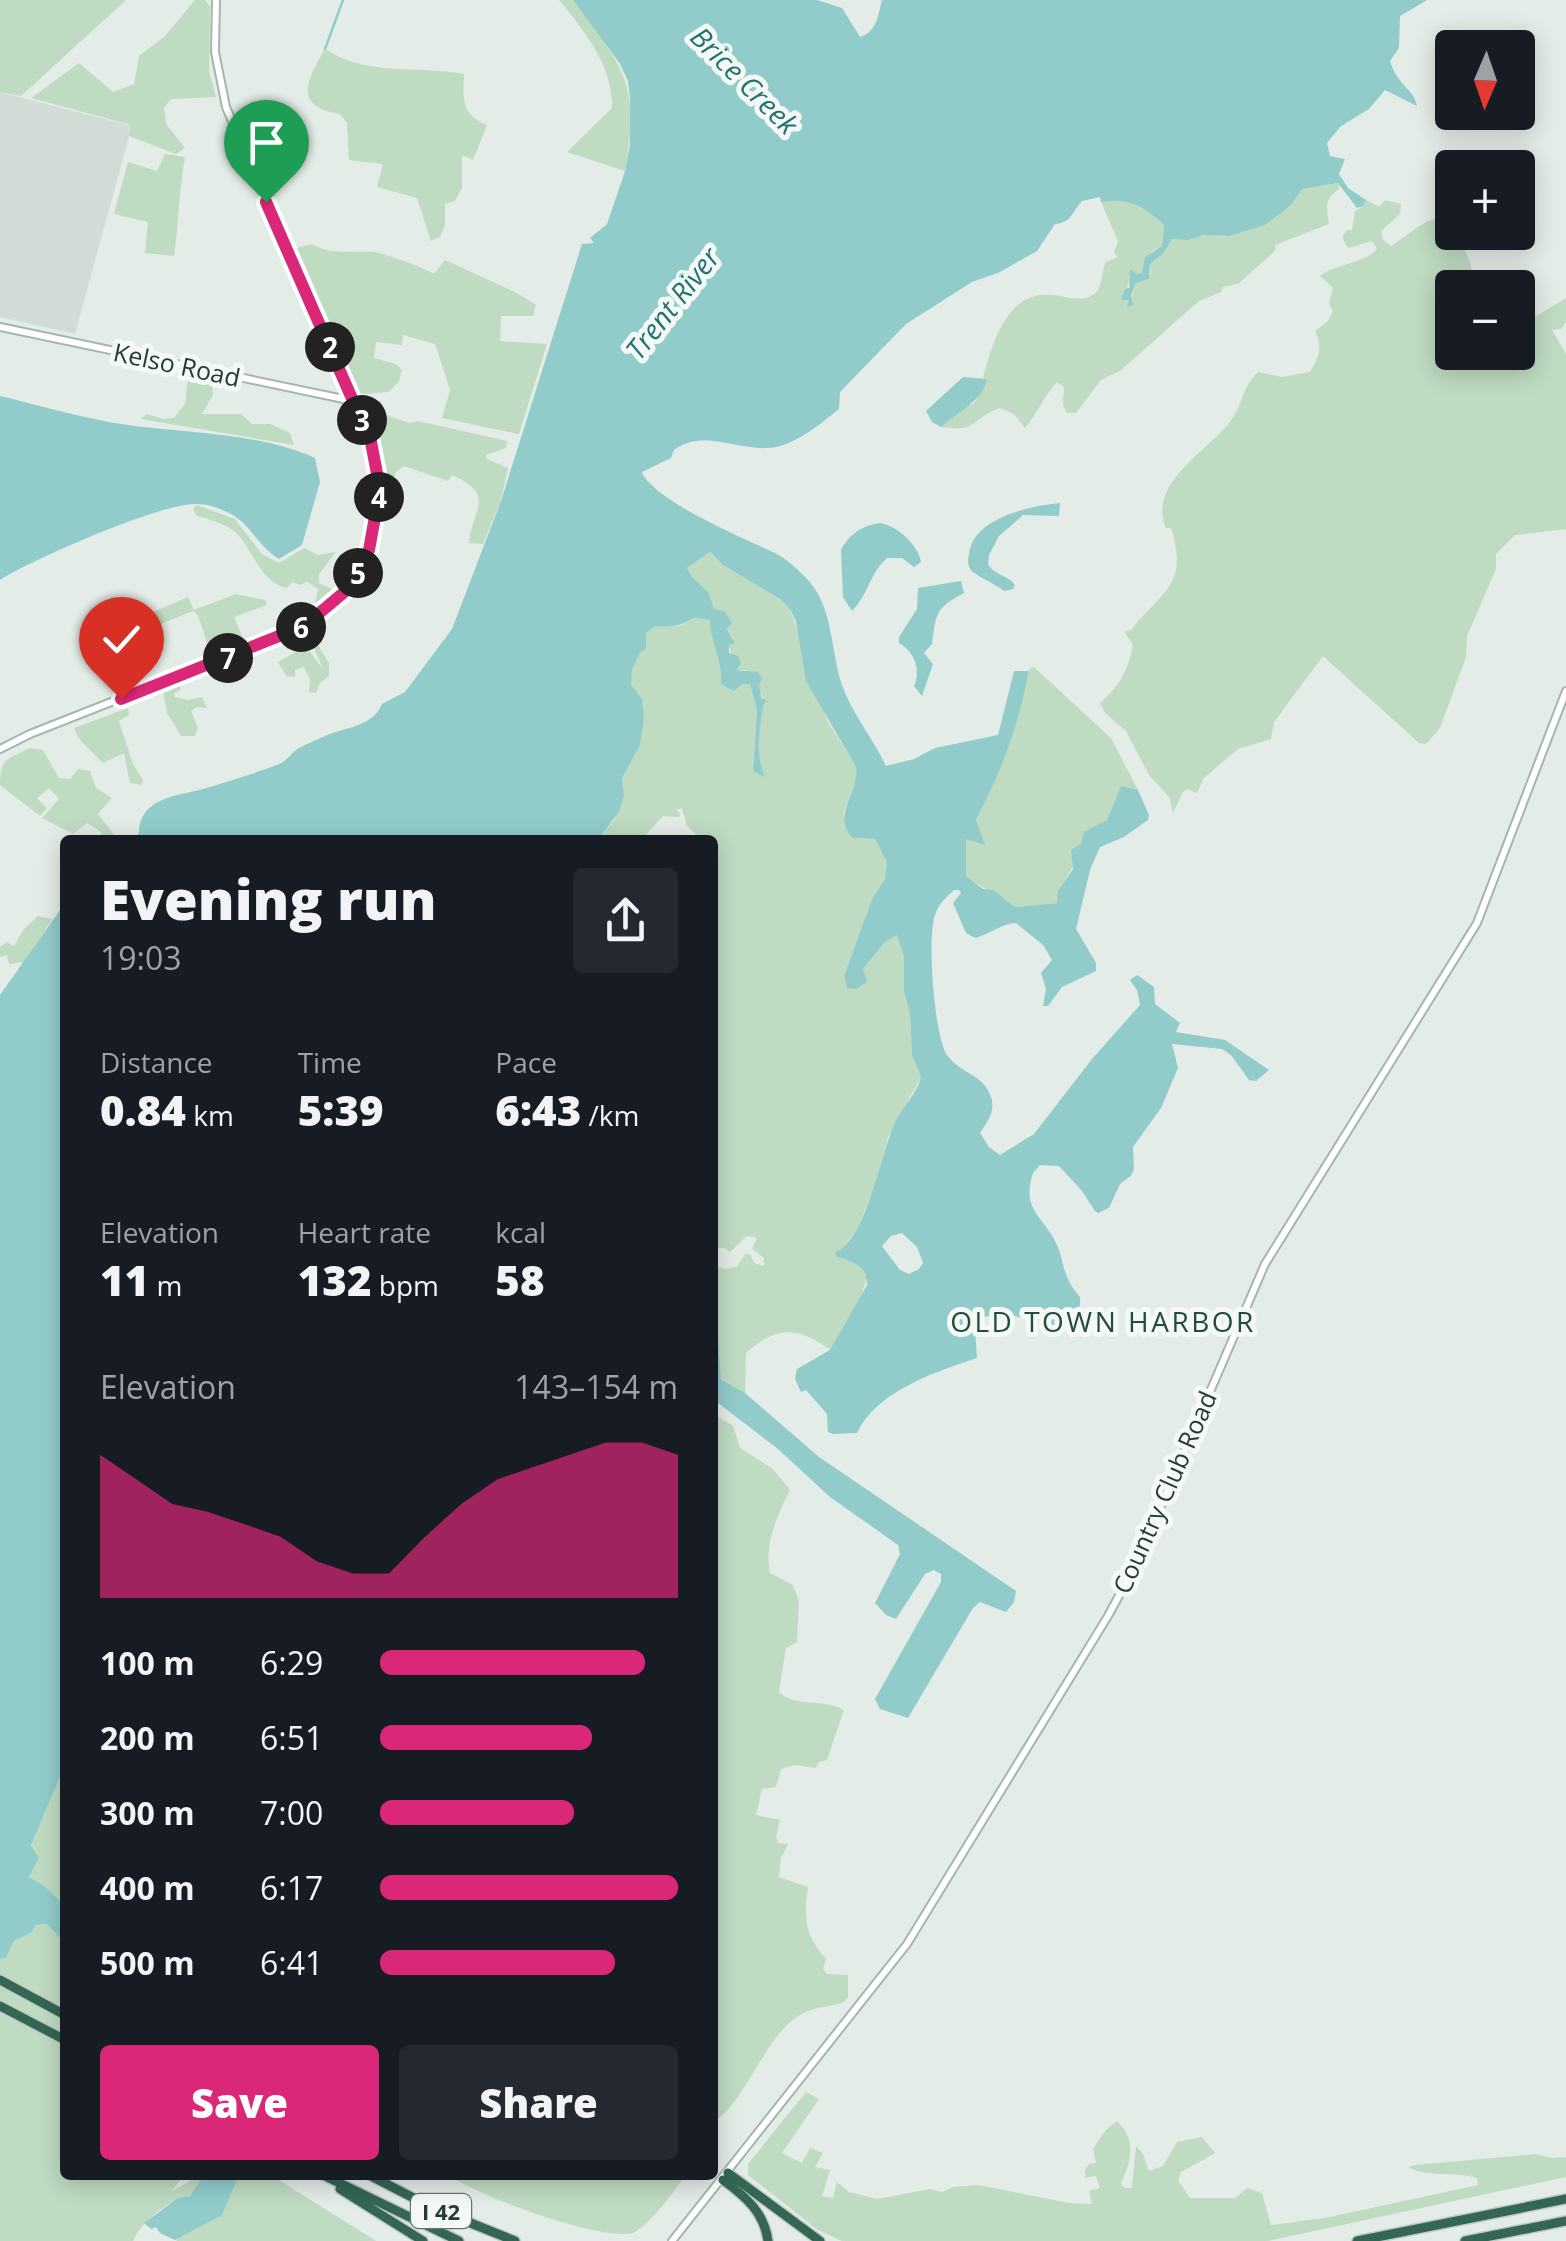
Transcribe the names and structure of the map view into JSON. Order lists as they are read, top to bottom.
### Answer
{
  "streets": {
    "highway": ["I 42"],
    "street": ["Kelso Road", "Country Club Road"]
  },
  "districts": ["OLD TOWN HARBOR"],
  "water": ["Brice Creek", "Trent River"],
  "north": "bottom",
  "page": {
    "map_buttons": ["+", "−"],
    "pins": [
      "2",
      "3",
      "4",
      "5",
      "6",
      "7"
    ],
    "heading": ["Evening run", "19:03"],
    "stats": [
      ["Distance", "0.84 km"],
      ["Time", "5:39"],
      ["Pace", "6:43 /km"],
      ["Elevation", "11 m"],
      ["Heart rate", "132 bpm"],
      ["kcal", "58"]
    ],
    "chart": ["Elevation", "143–154 m"],
    "list": [
      {
        "name": "100 m",
        "note": "6:29"
      },
      {
        "name": "200 m",
        "note": "6:51"
      },
      {
        "name": "300 m",
        "note": "7:00"
      },
      {
        "name": "400 m",
        "note": "6:17"
      },
      {
        "name": "500 m",
        "note": "6:41"
      }
    ],
    "buttons": ["Save", "Share"]
  }
}
